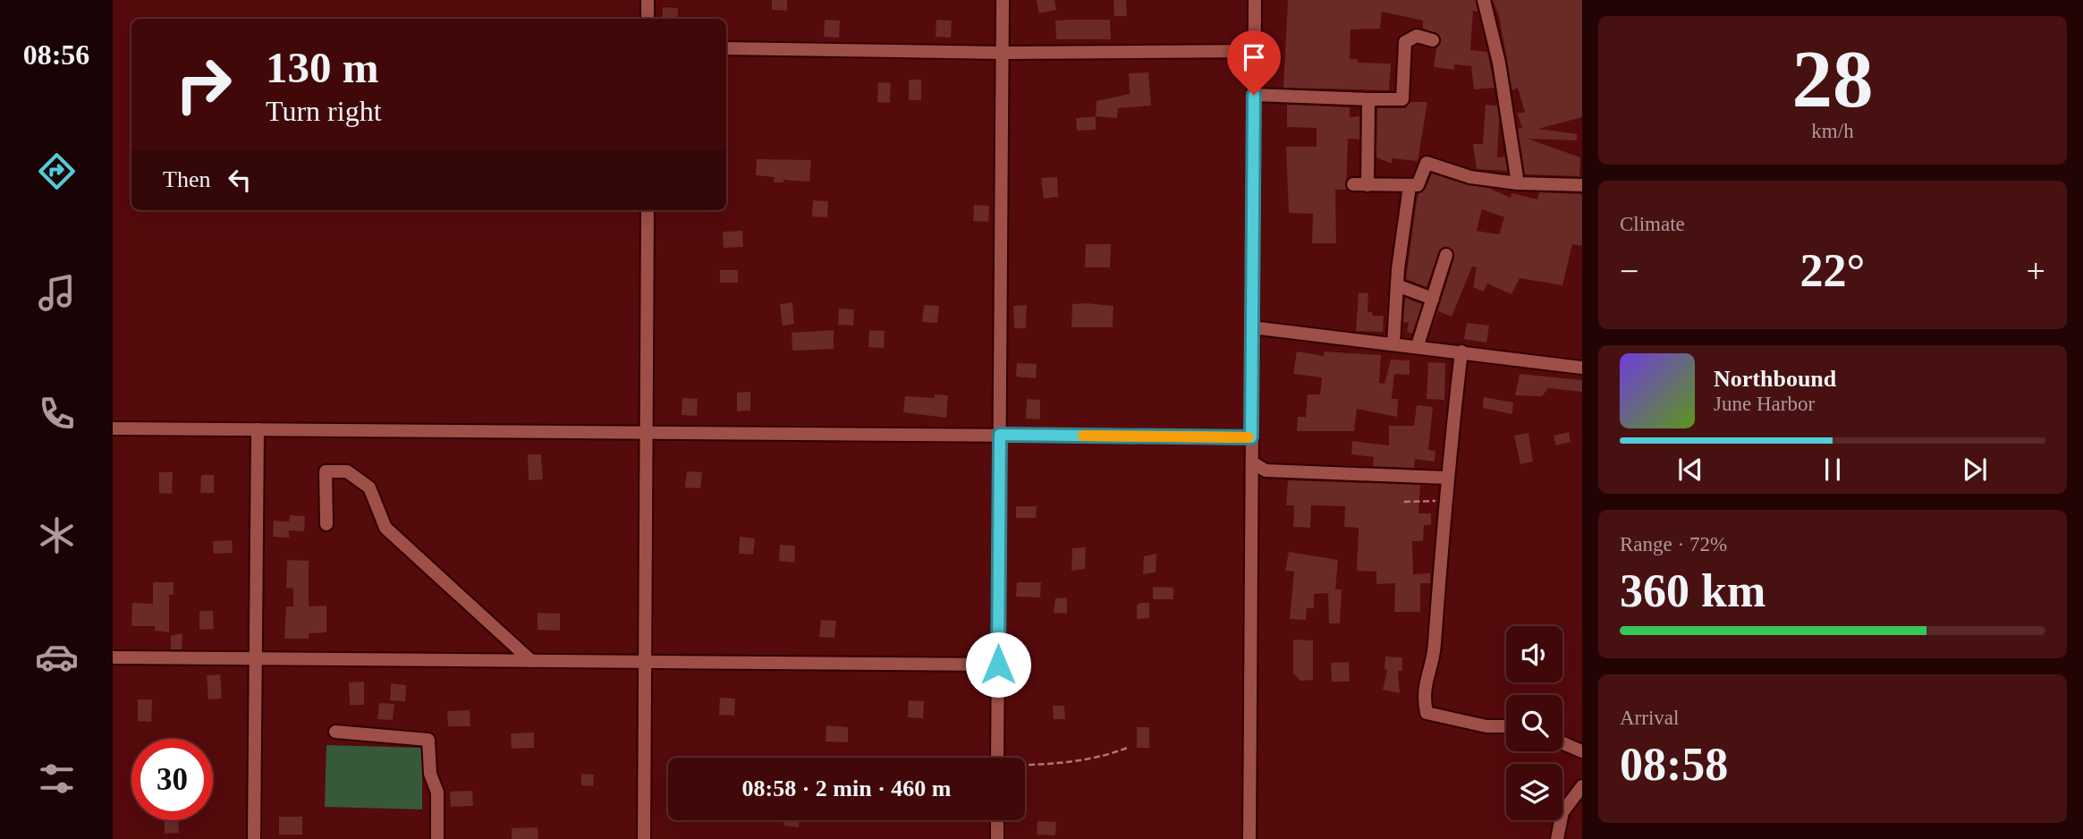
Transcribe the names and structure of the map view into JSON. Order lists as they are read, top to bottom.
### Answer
{
  "page": {
    "tabs": "08:56",
    "tile": [
      ["28", "km/h"],
      "Climate",
      ["Range · 72%", "360 km"],
      ["Arrival", "08:58"]
    ],
    "turn": ["130 m", "Turn right"],
    "then": "Then",
    "heat": ["−", "22°", "+"],
    "song": ["Northbound", "June Harbor"],
    "limit": "30",
    "trip": "08:58 · 2 min · 460 m"
  }
}
